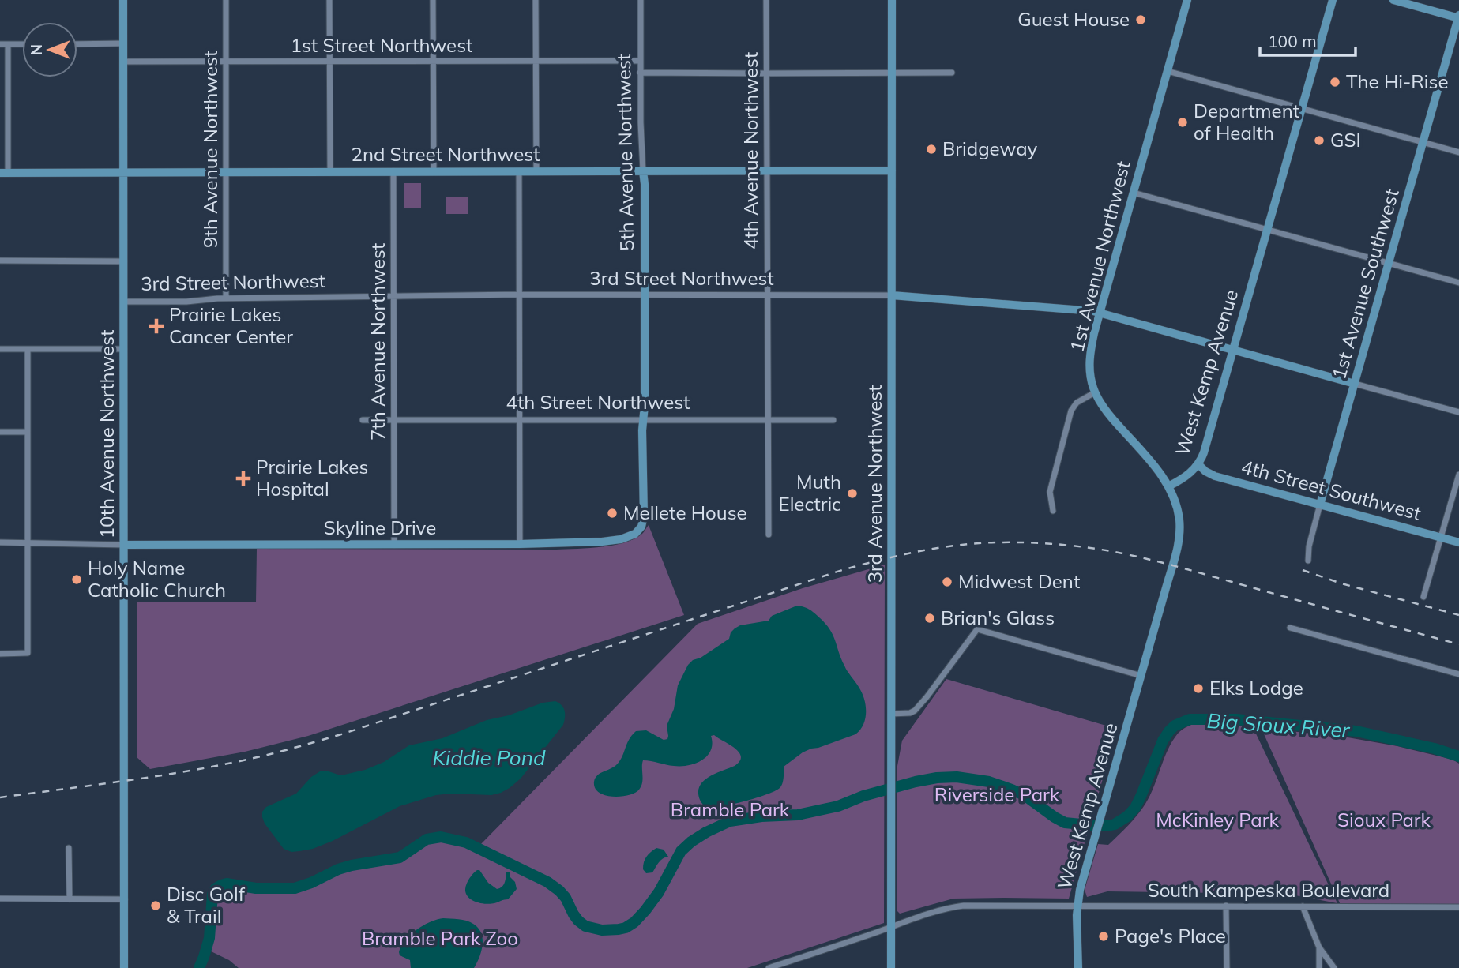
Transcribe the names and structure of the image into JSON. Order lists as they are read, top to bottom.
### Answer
{
  "streets": {
    "street": [
      "1st Street Northwest",
      "9th Avenue Northwest",
      "4th Avenue Northwest",
      "5th Avenue Northwest",
      "2nd Street Northwest",
      "1st Avenue Northwest",
      "3rd Street Northwest",
      "1st Avenue Southwest",
      "7th Avenue Northwest",
      "West Kemp Avenue",
      "4th Street Northwest",
      "10th Avenue Northwest",
      "3rd Avenue Northwest",
      "4th Street Southwest",
      "Skyline Drive",
      "South Kampeska Boulevard"
    ]
  },
  "crossings": [
    ["1st Street Northwest", "9th Avenue Northwest"],
    ["1st Street Northwest", "5th Avenue Northwest"],
    ["1st Street Northwest", "10th Avenue Northwest"],
    ["9th Avenue Northwest", "2nd Street Northwest"],
    ["9th Avenue Northwest", "3rd Street Northwest"],
    ["4th Avenue Northwest", "2nd Street Northwest"],
    ["4th Avenue Northwest", "3rd Street Northwest"],
    ["4th Avenue Northwest", "4th Street Northwest"],
    ["5th Avenue Northwest", "2nd Street Northwest"],
    ["5th Avenue Northwest", "3rd Street Northwest"],
    ["5th Avenue Northwest", "4th Street Northwest"],
    ["5th Avenue Northwest", "Skyline Drive"],
    ["2nd Street Northwest", "7th Avenue Northwest"],
    ["2nd Street Northwest", "10th Avenue Northwest"],
    ["2nd Street Northwest", "3rd Avenue Northwest"],
    ["1st Avenue Northwest", "3rd Street Northwest"],
    ["3rd Street Northwest", "1st Avenue Southwest"],
    ["3rd Street Northwest", "7th Avenue Northwest"],
    ["3rd Street Northwest", "West Kemp Avenue"],
    ["3rd Street Northwest", "10th Avenue Northwest"],
    ["3rd Street Northwest", "3rd Avenue Northwest"],
    ["1st Avenue Southwest", "4th Street Southwest"],
    ["7th Avenue Northwest", "4th Street Northwest"],
    ["7th Avenue Northwest", "Skyline Drive"],
    ["West Kemp Avenue", "4th Street Southwest"],
    ["West Kemp Avenue", "South Kampeska Boulevard"],
    ["10th Avenue Northwest", "Skyline Drive"],
    ["3rd Avenue Northwest", "South Kampeska Boulevard"]
  ],
  "water": ["Big Sioux River", "Kiddie Pond"],
  "parks": [
    "Riverside Park",
    "Bramble Park",
    "McKinley Park",
    "Sioux Park",
    "Bramble Park Zoo"
  ],
  "places": {
    "other": [
      "Guest House",
      "The Hi-Rise",
      "Department of Health",
      "GSI",
      "Bridgeway",
      "Muth Electric",
      "Mellete House",
      "Holy Name Catholic Church",
      "Midwest Dent",
      "Brian's Glass",
      "Elks Lodge",
      "Disc Golf & Trail",
      "Page's Place"
    ],
    "health": ["Prairie Lakes Cancer Center", "Prairie Lakes Hospital"]
  },
  "scale_bar": "100 m",
  "north": "left"
}
